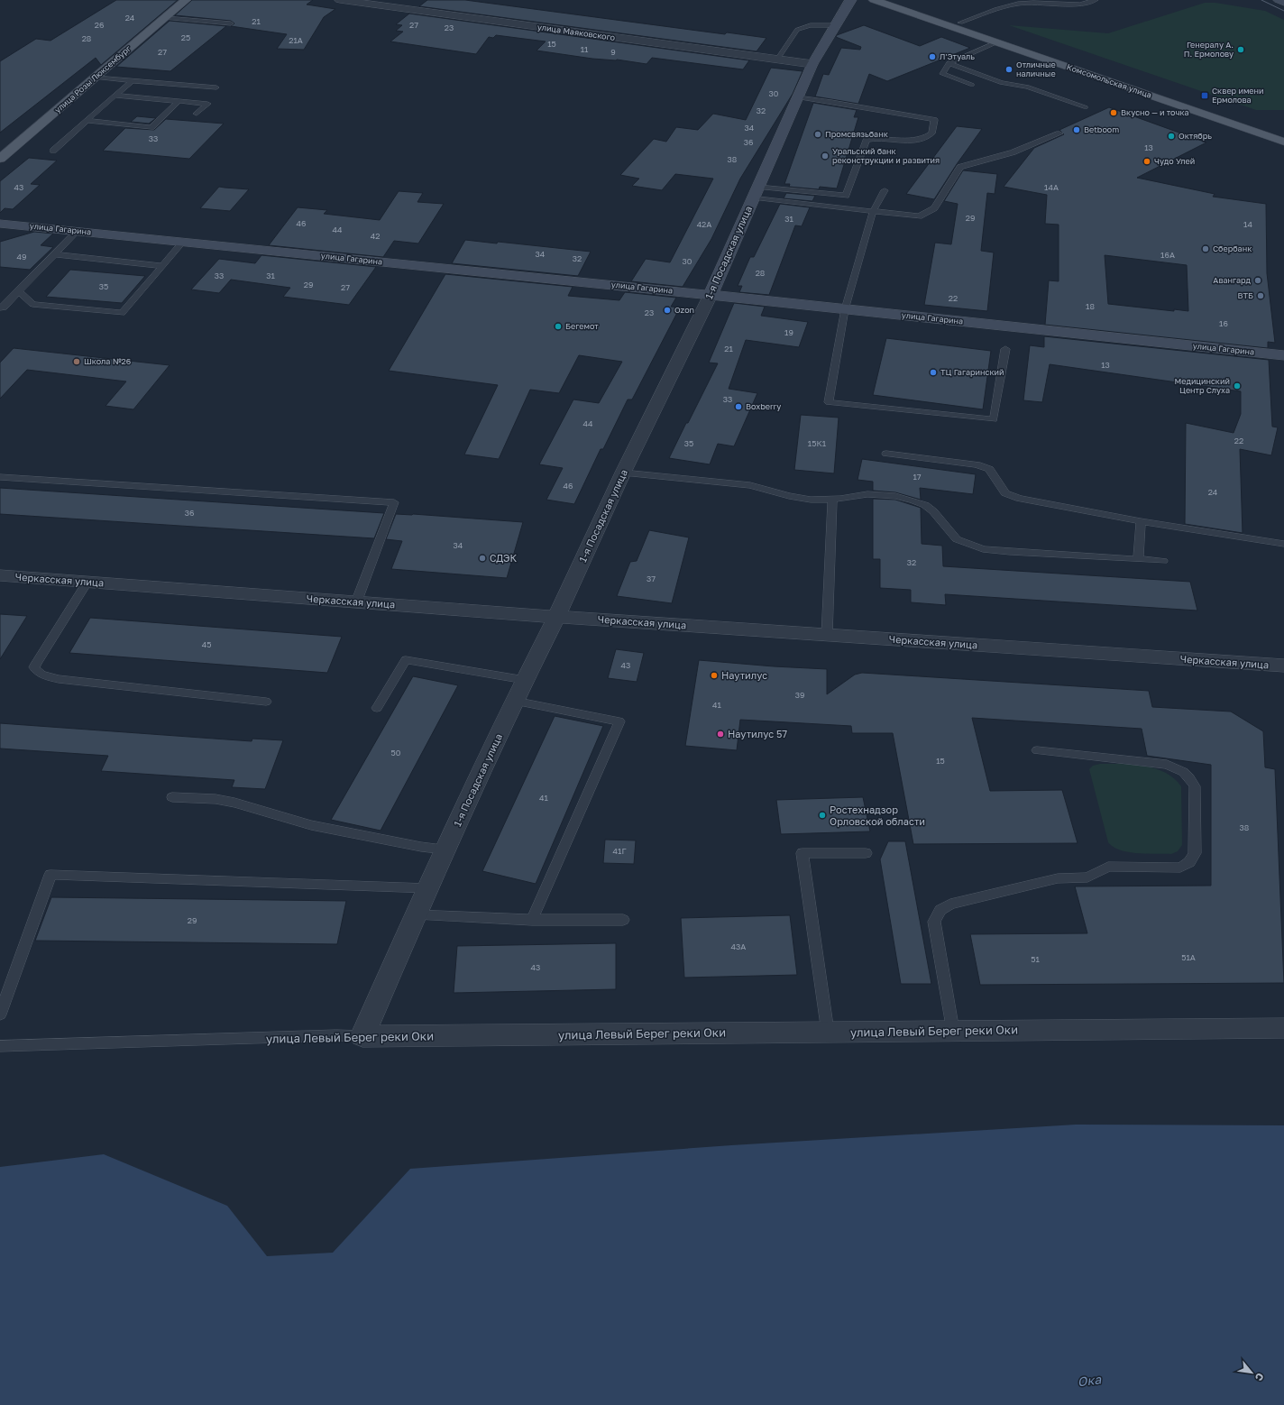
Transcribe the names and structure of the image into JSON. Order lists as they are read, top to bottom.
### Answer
{
  "streets": {
    "main road": ["улица Розы Люксембург", "Комсомольская улица"],
    "street": [
      "улица Маяковского",
      "улица Гагарина",
      "1-я Посадская улица",
      "Черкасская улица",
      "улица Левый Берег реки Оки"
    ]
  },
  "crossings": [
    ["улица Маяковского", "1-я Посадская улица"],
    ["улица Гагарина", "1-я Посадская улица"],
    ["1-я Посадская улица", "Черкасская улица"],
    ["1-я Посадская улица", "улица Левый Берег реки Оки"]
  ],
  "water": ["Ока"],
  "places": {
    "other": [
      "Генералу А. П. Ермолову",
      "Л'Этуаль",
      "Отличные наличные",
      "Вкусно — и точка",
      "Betboom",
      "Промсвязьбанк",
      "Октябрь",
      "Уральский банк реконструкции и развития",
      "Чудо Улей",
      "Сбербанк",
      "Авангард",
      "ВТБ",
      "Ozon",
      "Бегемот",
      "Школа №26",
      "ТЦ Гагаринский",
      "Медицинский Центр Слуха",
      "Boxberry",
      "СДЭК",
      "Наутилус",
      "Наутилус 57",
      "Ростехнадзор Орловской области"
    ],
    "transit": ["Сквер имени Ермолова"]
  },
  "house_numbers": [
    "24",
    "21",
    "26",
    "27",
    "23",
    "25",
    "28",
    "21А",
    "15",
    "11",
    "27",
    "9",
    "30",
    "32",
    "34",
    "33",
    "36",
    "13",
    "38",
    "43",
    "14А",
    "29",
    "31",
    "46",
    "42А",
    "14",
    "44",
    "42",
    "34",
    "16А",
    "49",
    "32",
    "30",
    "28",
    "33",
    "31",
    "29",
    "35",
    "27",
    "22",
    "18",
    "23",
    "16",
    "19",
    "21",
    "13",
    "33",
    "44",
    "22",
    "35",
    "15К1",
    "17",
    "46",
    "24",
    "36",
    "34",
    "32",
    "37",
    "45",
    "43",
    "39",
    "41",
    "50",
    "15",
    "41",
    "38",
    "41Г",
    "29",
    "43А",
    "51А",
    "51",
    "43"
  ],
  "north": "bottom right"
}
